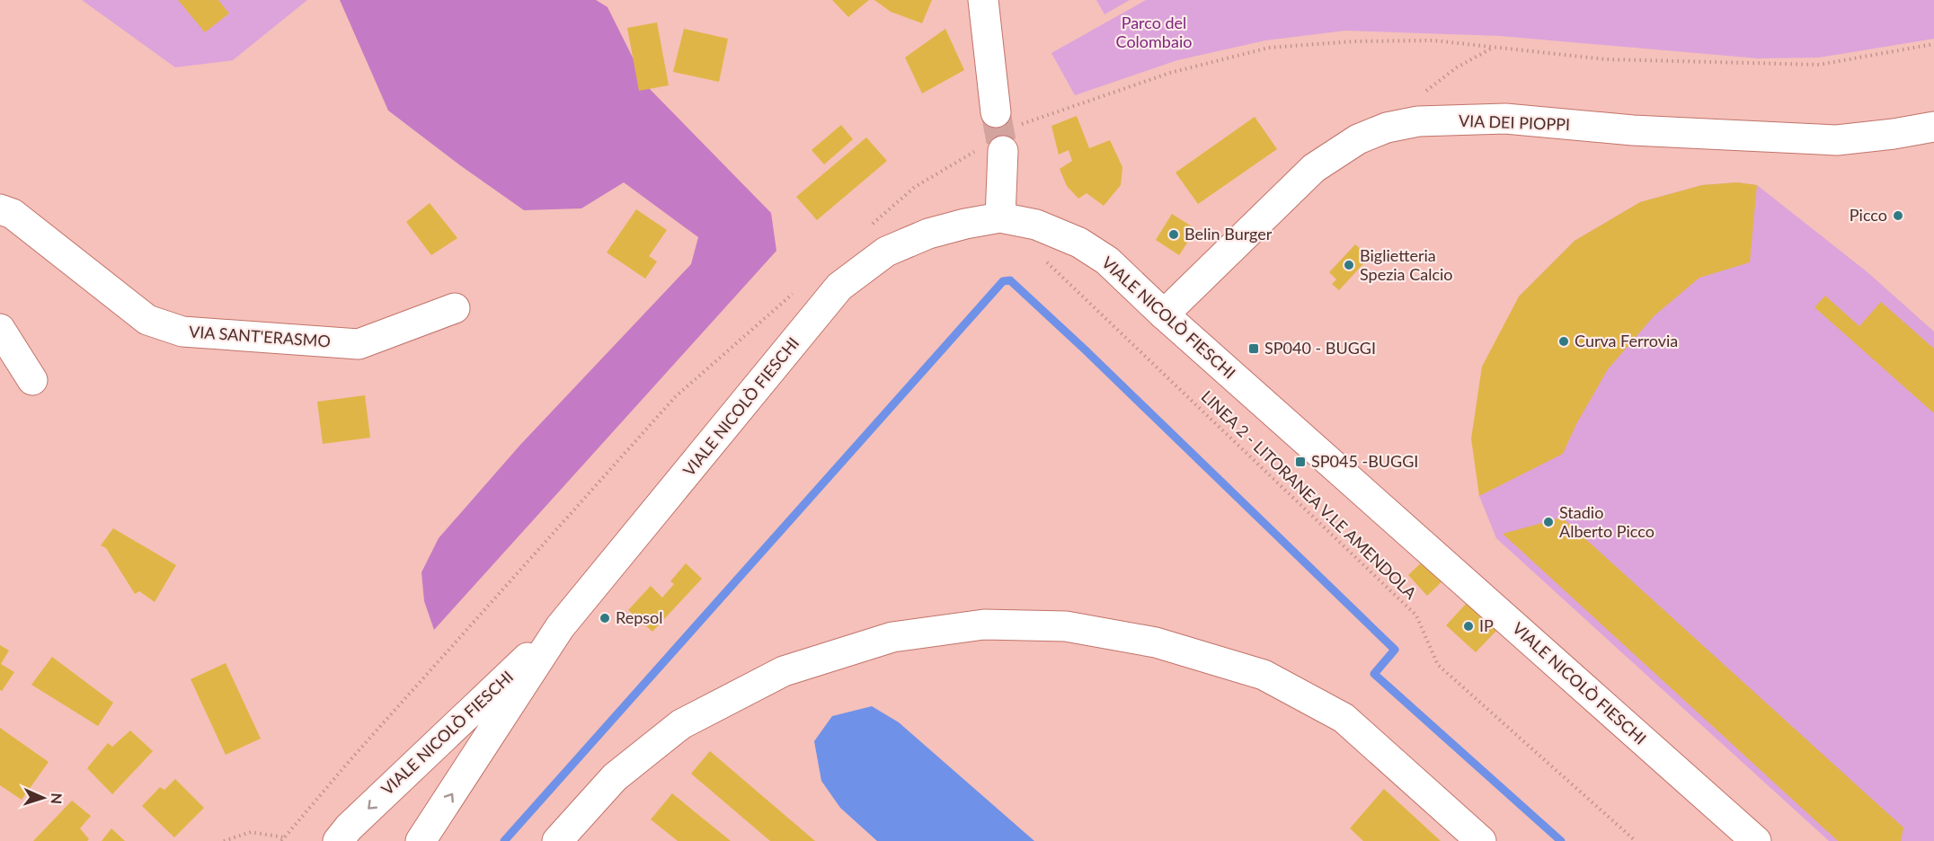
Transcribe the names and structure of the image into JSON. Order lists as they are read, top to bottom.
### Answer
{
  "streets": {
    "main road": ["VIA DEI PIOPPI", "VIALE NICOLÒ FIESCHI", "VIA SANT'ERASMO"],
    "path": ["LINEA 2 - LITORANEA V.LE AMENDOLA"]
  },
  "crossings": [
    ["VIA DEI PIOPPI", "VIALE NICOLÒ FIESCHI"]
  ],
  "parks": ["Parco del Colombaio"],
  "places": {
    "other": [
      "Picco",
      "Belin Burger",
      "Biglietteria Spezia Calcio",
      "Curva Ferrovia",
      "Stadio Alberto Picco",
      "Repsol",
      "IP"
    ],
    "transit": ["SP040 - BUGGI", "SP045 -BUGGI"]
  },
  "north": "right"
}
